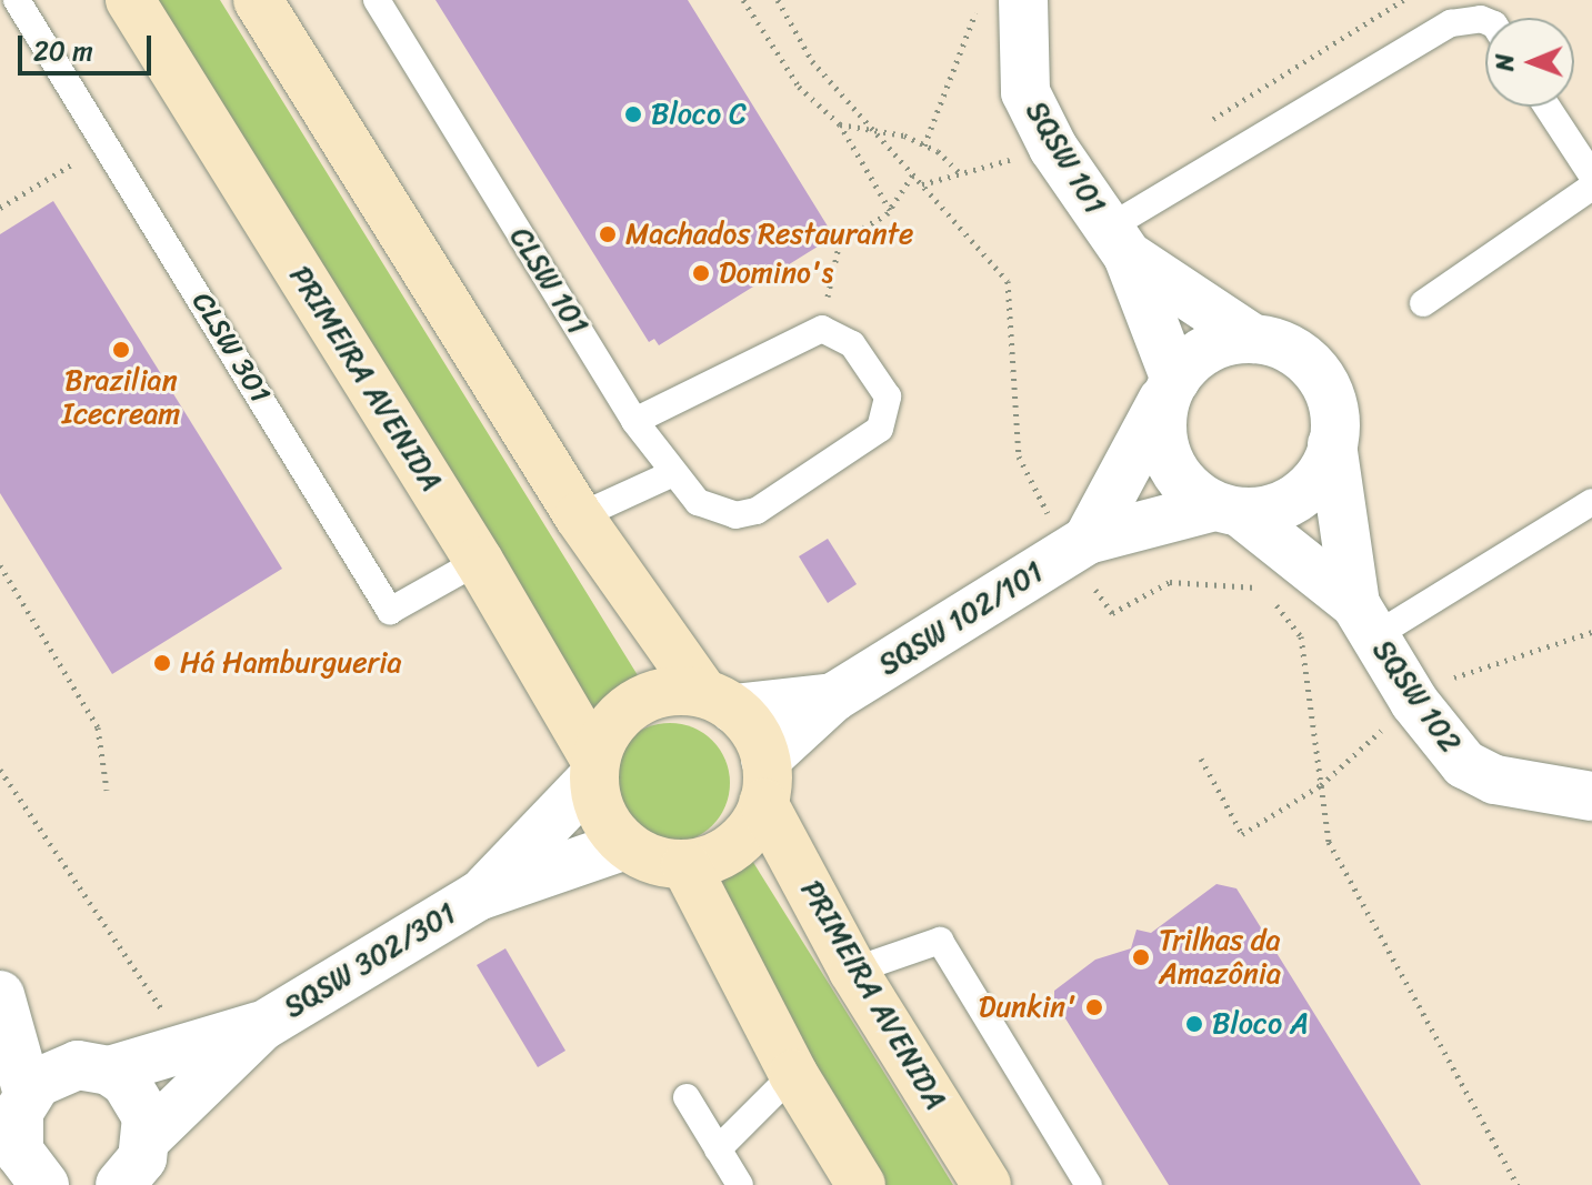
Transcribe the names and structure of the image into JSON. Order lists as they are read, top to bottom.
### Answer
{
  "streets": {
    "main road": ["PRIMEIRA AVENIDA"],
    "street": [
      "SQSW 101",
      "SQSW 102/101",
      "SQSW 102",
      "SQSW 302/301"
    ],
    "lane": ["CLSW 101", "CLSW 301"]
  },
  "crossings": [
    ["SQSW 101", "SQSW 102/101"],
    ["SQSW 101", "SQSW 102"],
    ["CLSW 301", "PRIMEIRA AVENIDA"],
    ["PRIMEIRA AVENIDA", "SQSW 102/101"],
    ["PRIMEIRA AVENIDA", "SQSW 302/301"],
    ["SQSW 102/101", "SQSW 102"],
    ["SQSW 102/101", "SQSW 302/301"]
  ],
  "places": [
    "Bloco C",
    "Machados Restaurante",
    "Domino's",
    "Brazilian Icecream",
    "Há Hamburgueria",
    "Trilhas da Amazônia",
    "Dunkin'",
    "Bloco A"
  ],
  "scale_bar": "20 m",
  "north": "left"
}
